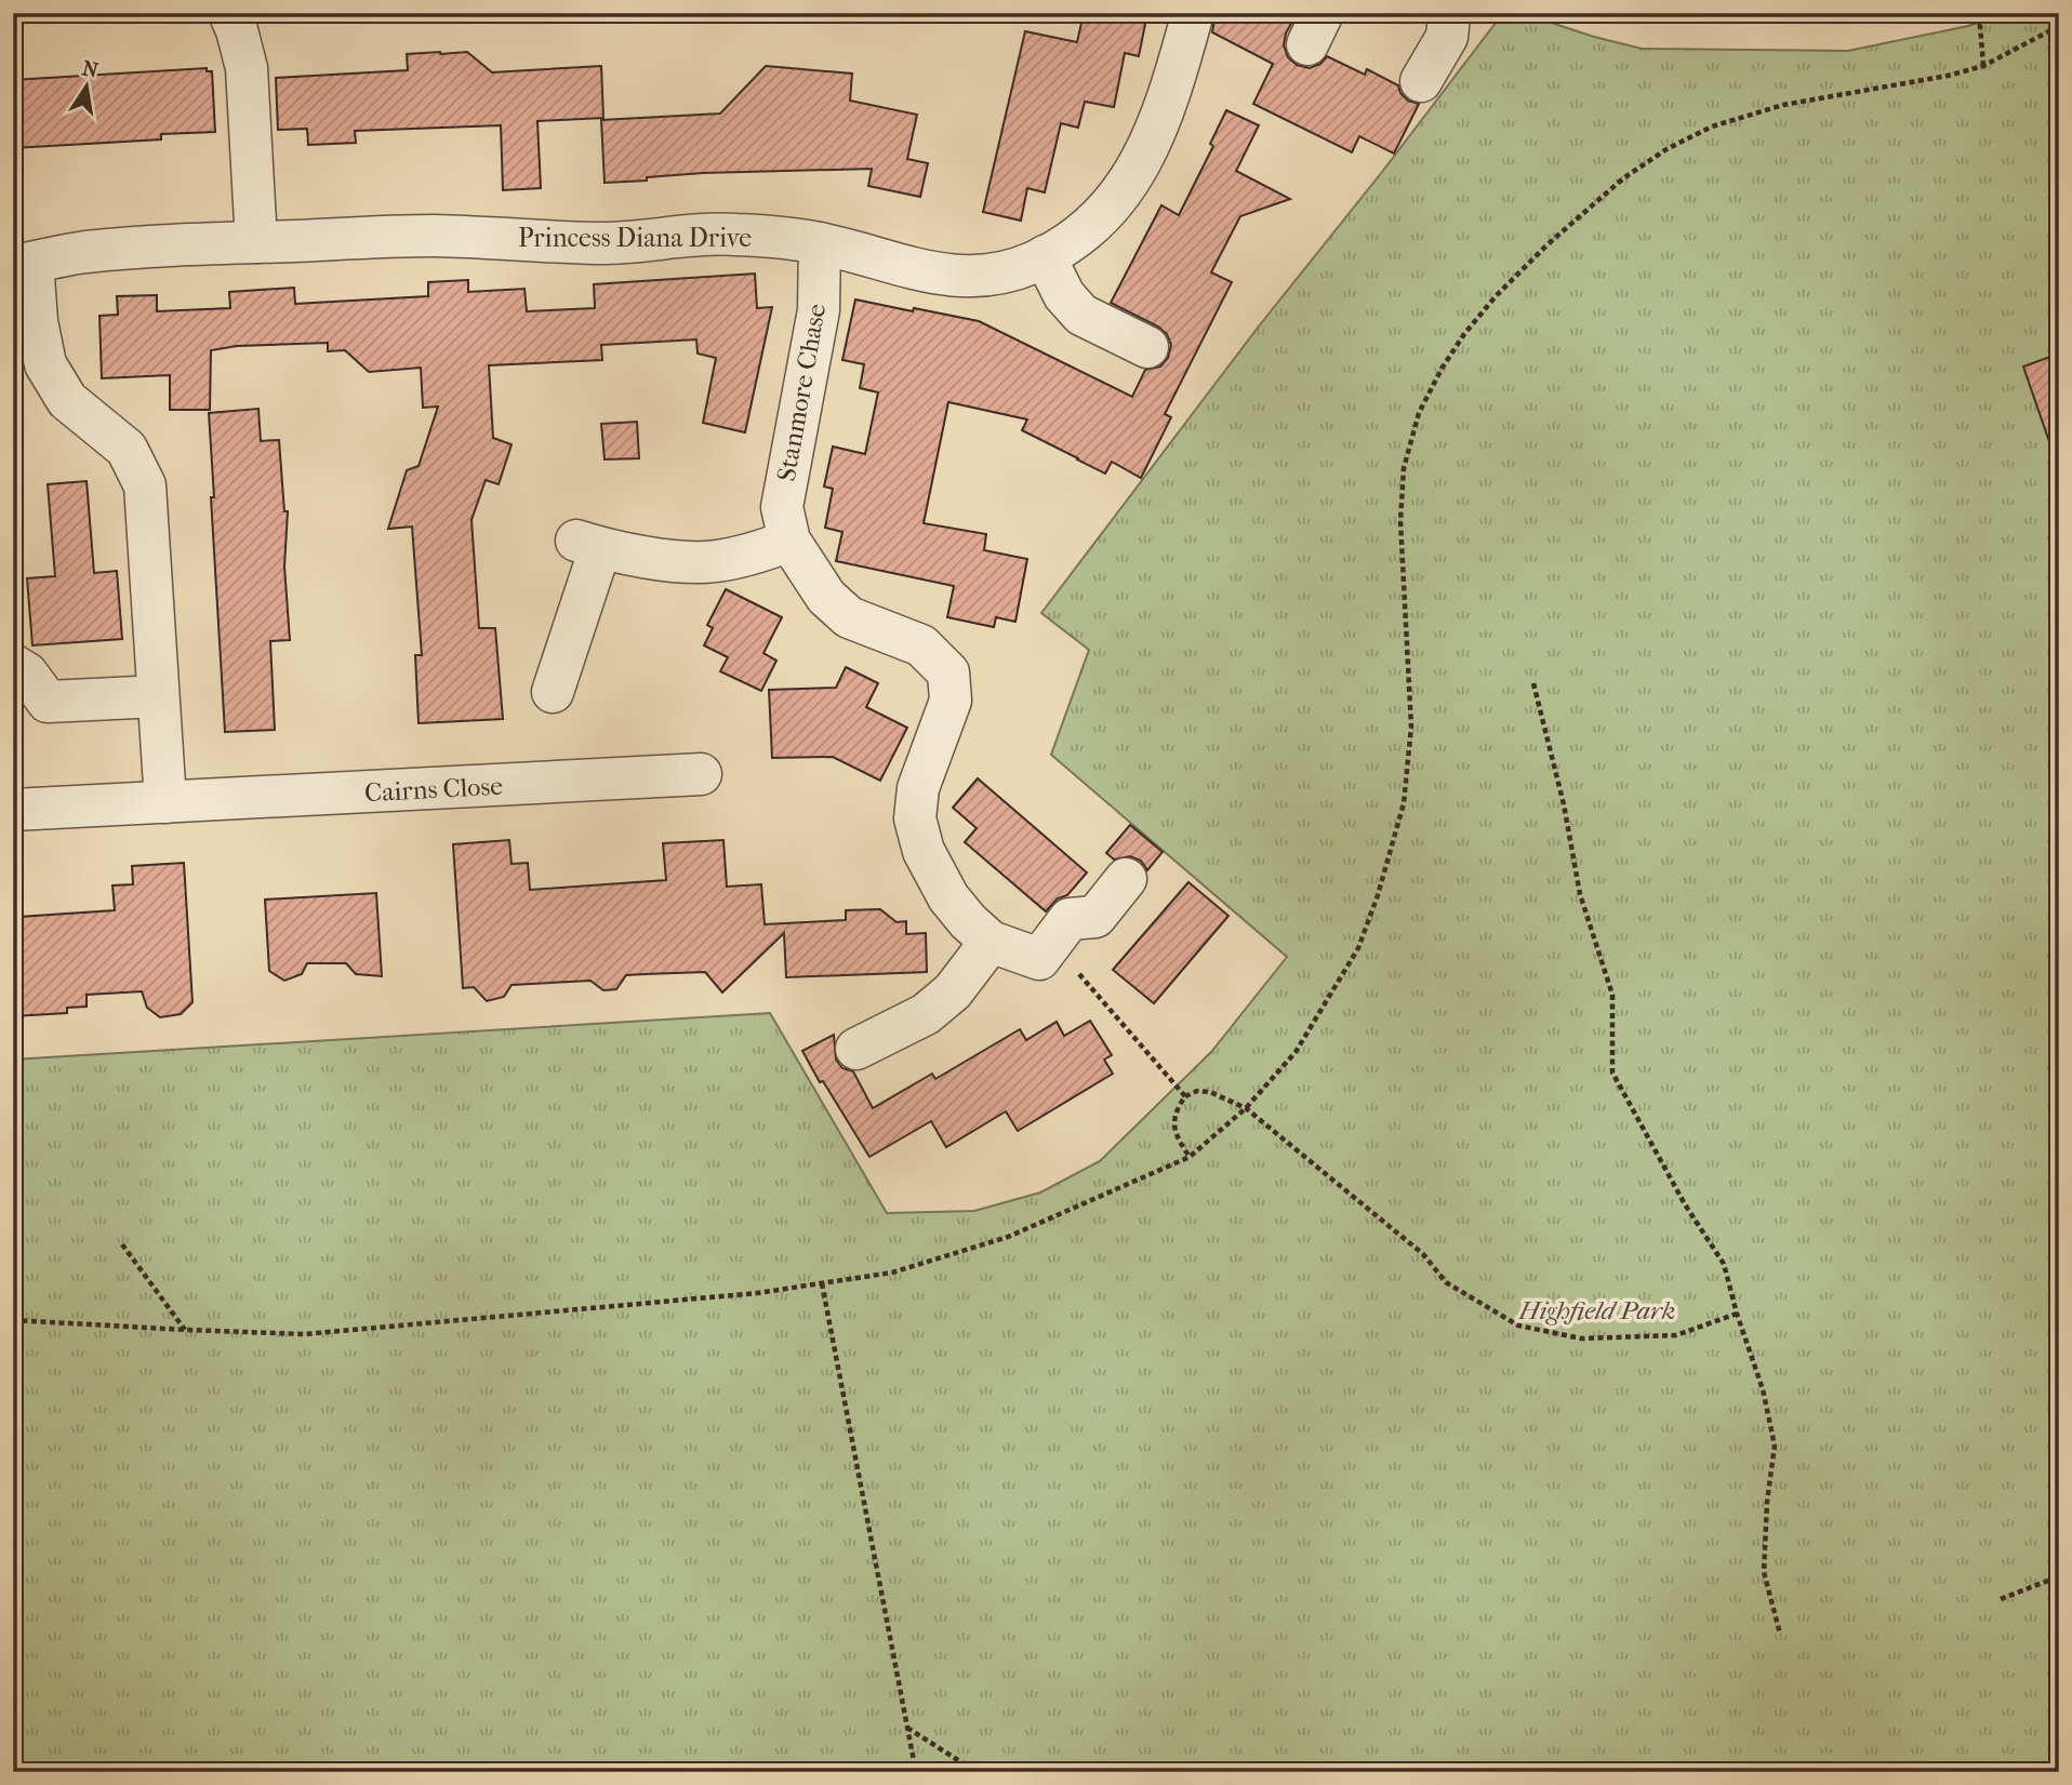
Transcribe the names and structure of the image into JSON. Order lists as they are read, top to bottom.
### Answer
{
  "streets": {
    "street": ["Princess Diana Drive", "Stanmore Chase", "Cairns Close"]
  },
  "crossings": [
    ["Princess Diana Drive", "Stanmore Chase"]
  ],
  "parks": ["Highfield Park"],
  "north": "top"
}
